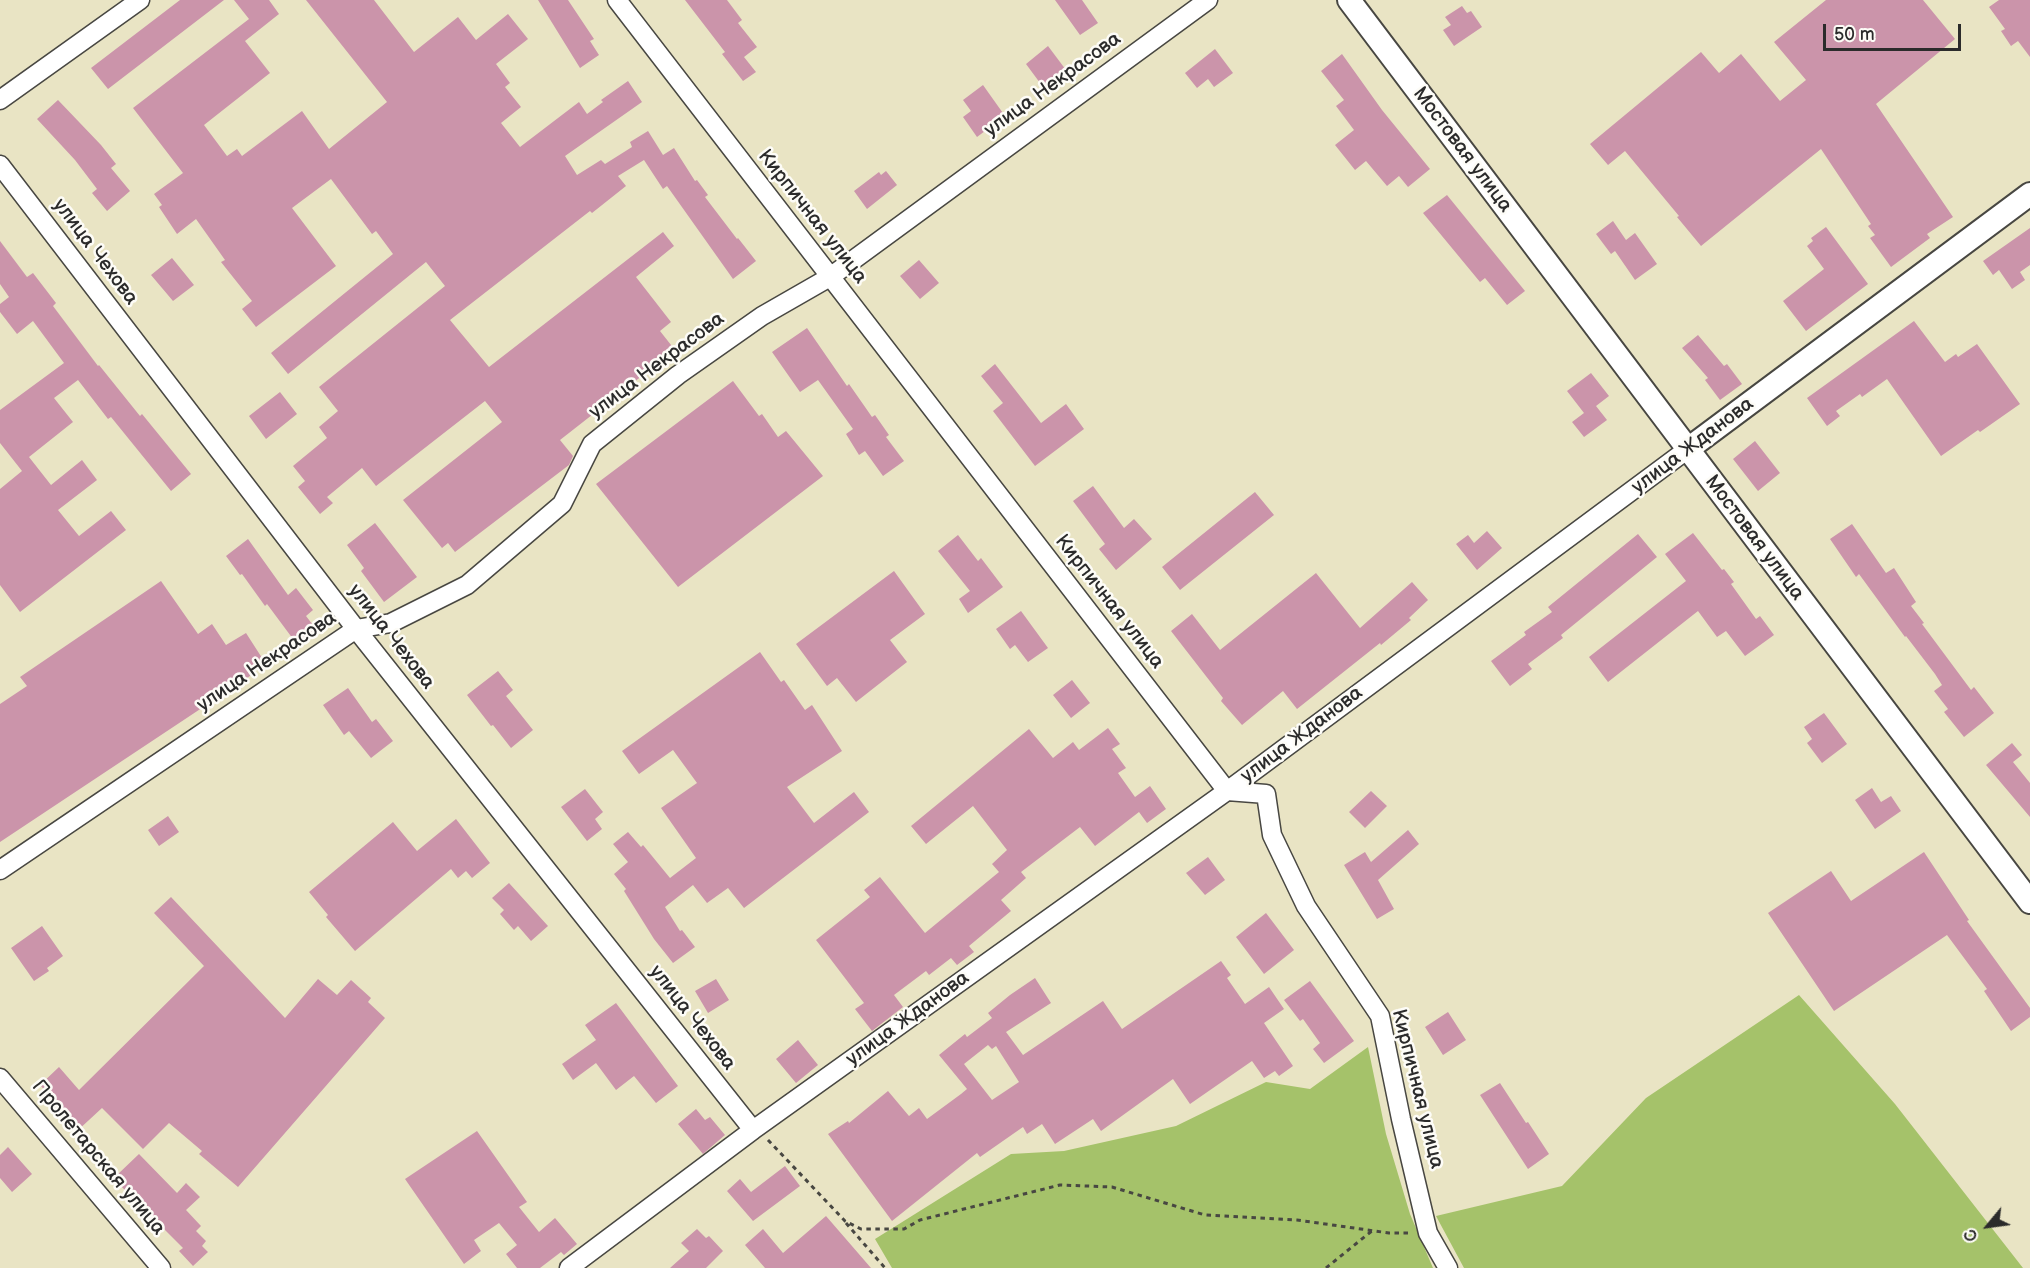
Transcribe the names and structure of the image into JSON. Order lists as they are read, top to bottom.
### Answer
{
  "streets": {
    "street": [
      "улица Некрасова",
      "Мостовая улица",
      "Кирпичная улица",
      "улица Чехова",
      "улица Жданова",
      "Пролетарская улица"
    ]
  },
  "crossings": [
    ["улица Некрасова", "Кирпичная улица"],
    ["улица Некрасова", "улица Чехова"],
    ["Мостовая улица", "улица Жданова"],
    ["Кирпичная улица", "улица Жданова"],
    ["улица Чехова", "улица Жданова"]
  ],
  "scale_bar": "50 m",
  "north": "bottom left"
}
